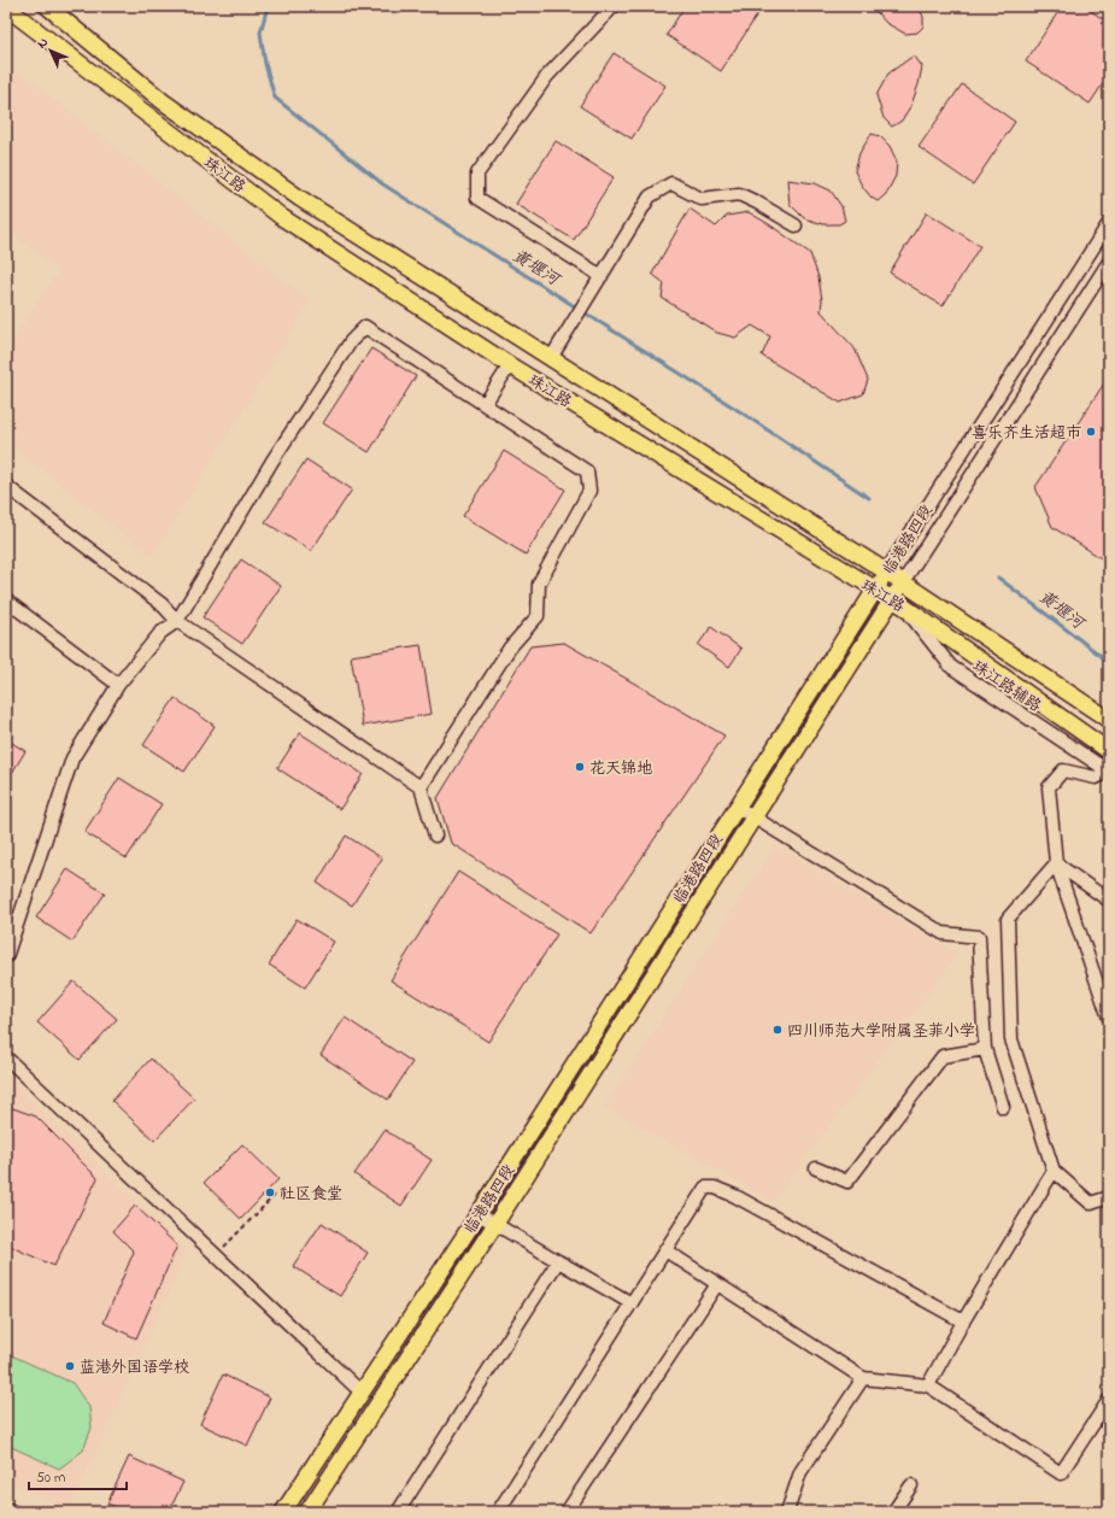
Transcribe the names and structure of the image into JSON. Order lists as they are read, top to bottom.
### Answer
{
  "streets": {
    "main road": ["珠江路", "临港路四段"],
    "street": ["珠江路辅路"]
  },
  "crossings": [
    ["珠江路", "临港路四段"],
    ["珠江路", "珠江路辅路"],
    ["临港路四段", "珠江路辅路"]
  ],
  "water": ["黄堰河"],
  "places": [
    "喜乐齐生活超市",
    "花天锦地",
    "四川师范大学附属圣菲小学",
    "社区食堂",
    "蓝港外国语学校"
  ],
  "scale_bar": "50 m",
  "north": "top left"
}
